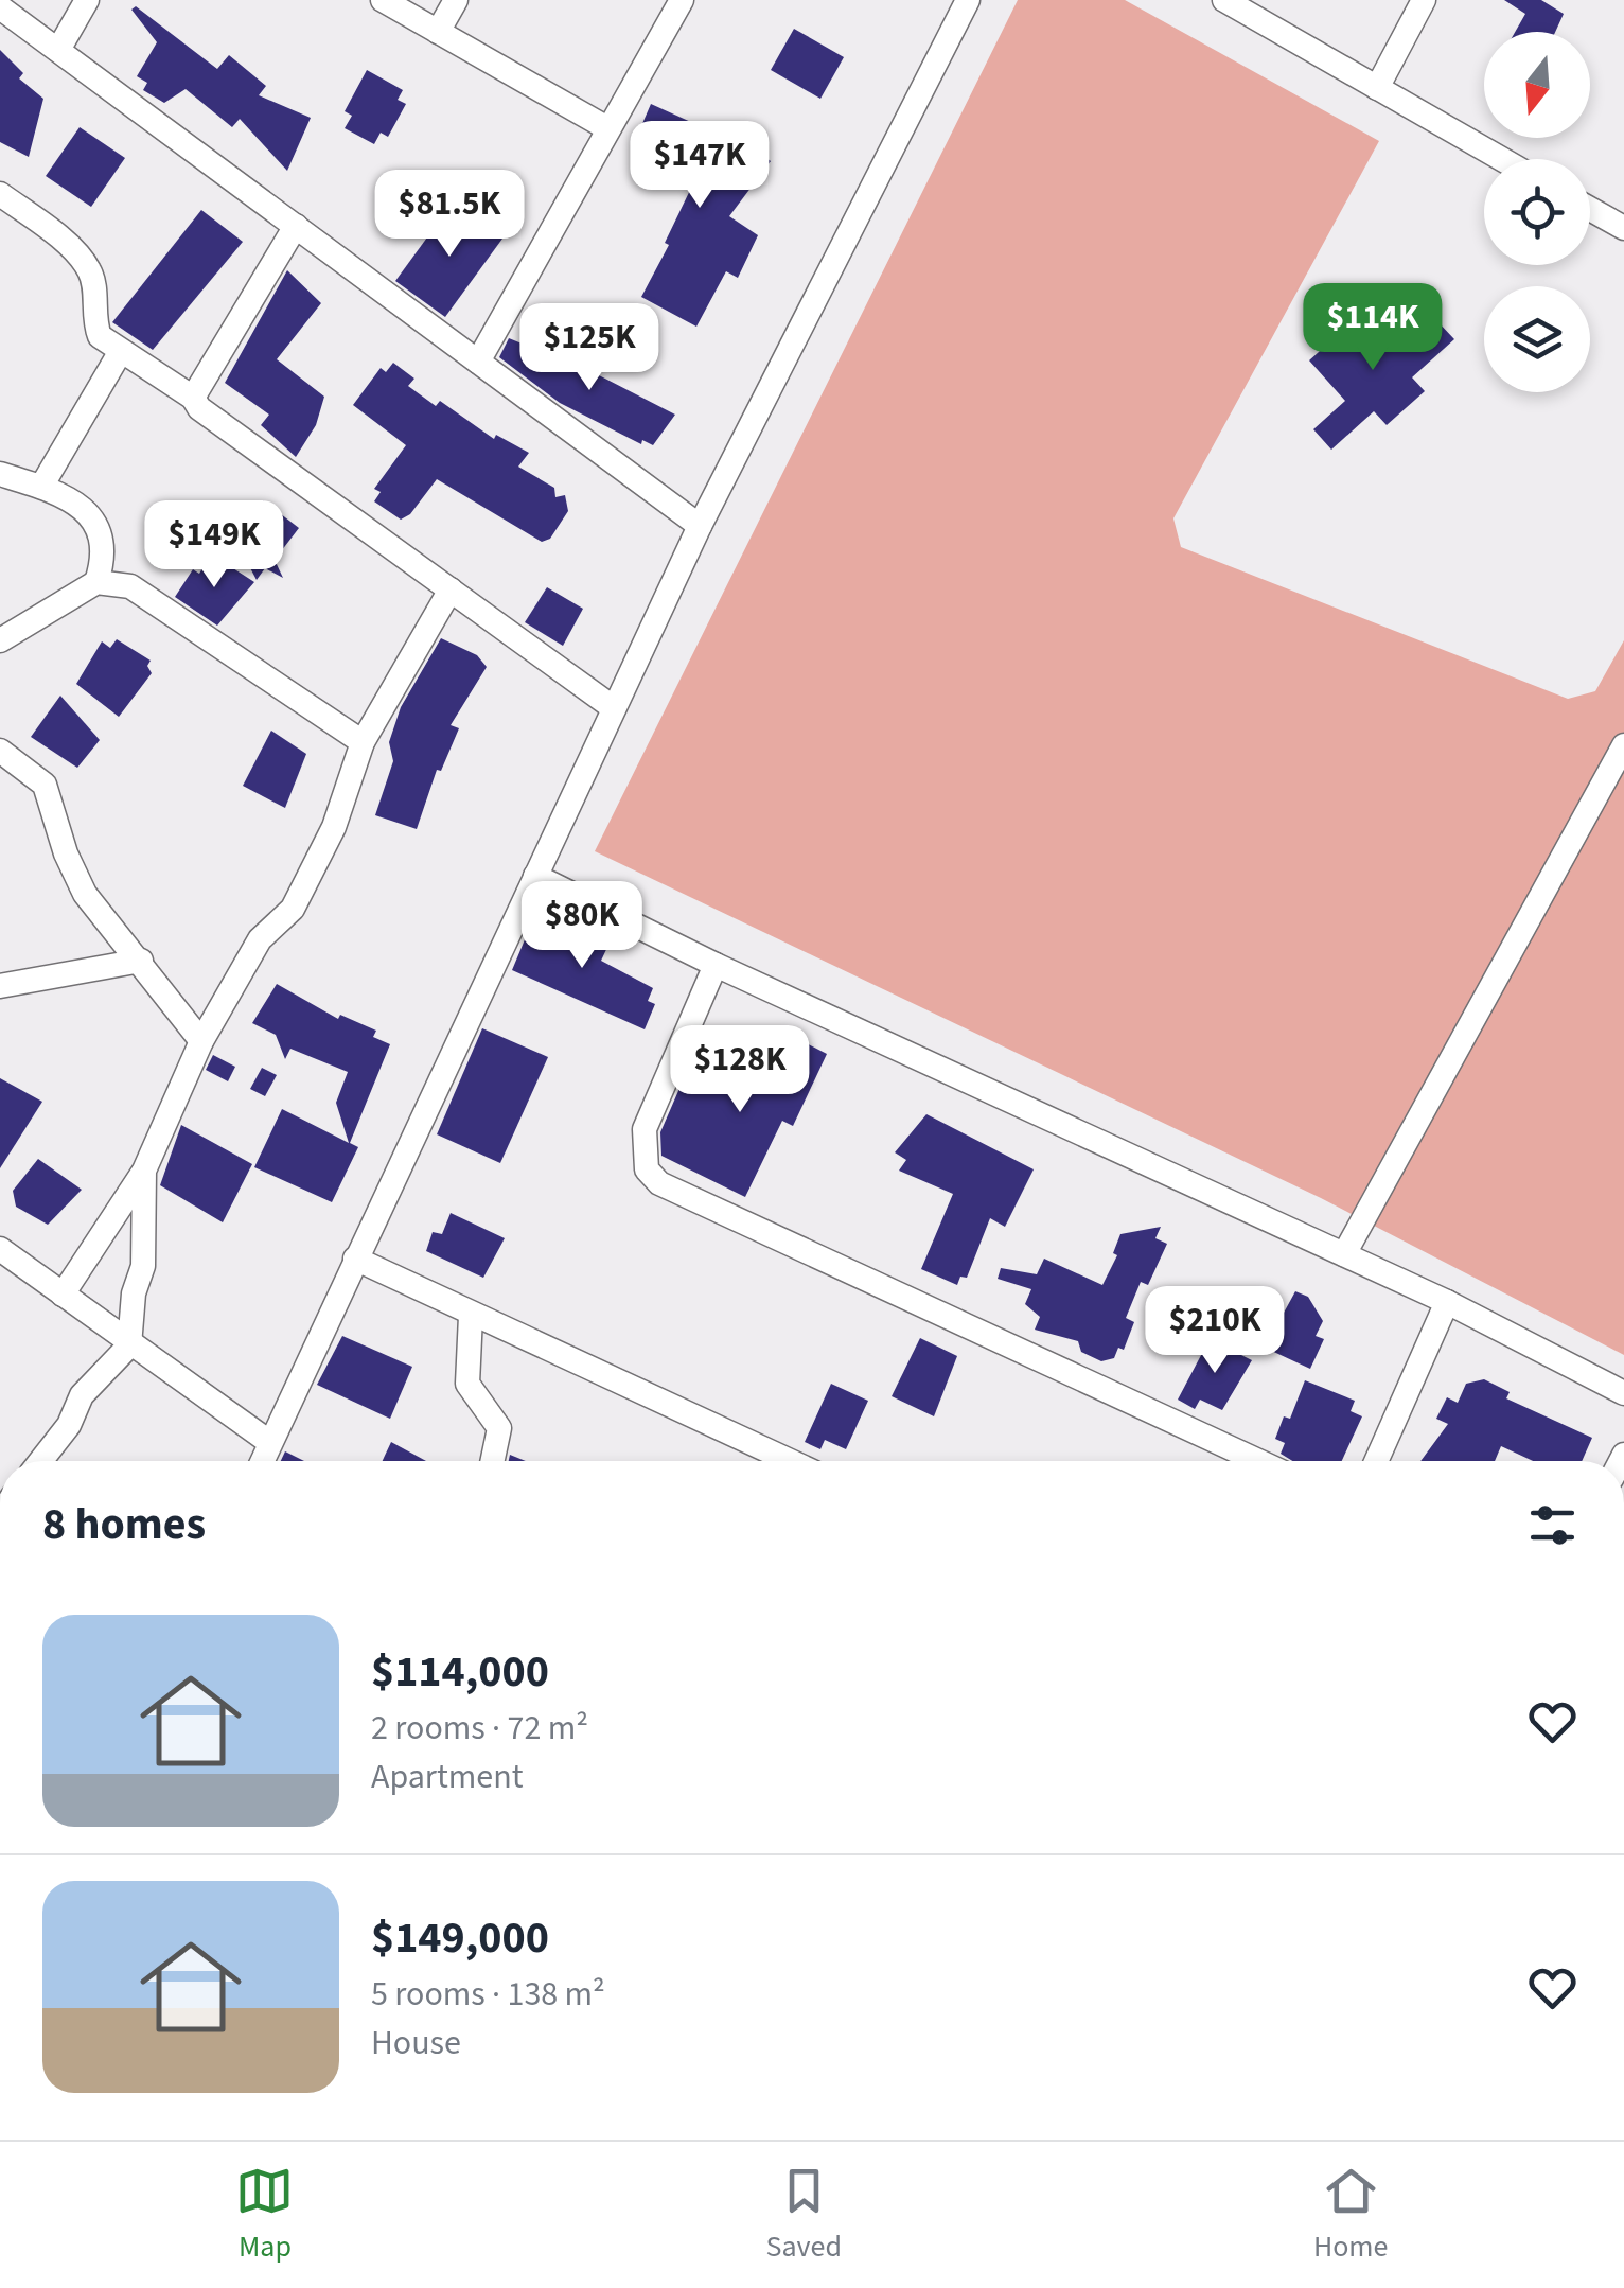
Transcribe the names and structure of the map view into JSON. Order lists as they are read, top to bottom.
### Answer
{
  "north": "bottom",
  "page": {
    "price": [
      "$147K",
      "$81.5K",
      "$114K",
      "$125K",
      "$149K",
      "$80K",
      "$128K",
      "$210K"
    ],
    "heading": "8 homes",
    "list": [
      {
        "name": "$114,000",
        "note": "2 rooms · 72 m² · Apartment"
      },
      {
        "name": "$149,000",
        "note": "5 rooms · 138 m² · House"
      }
    ],
    "tabs": ["Map", "Saved", "Home"]
  }
}
